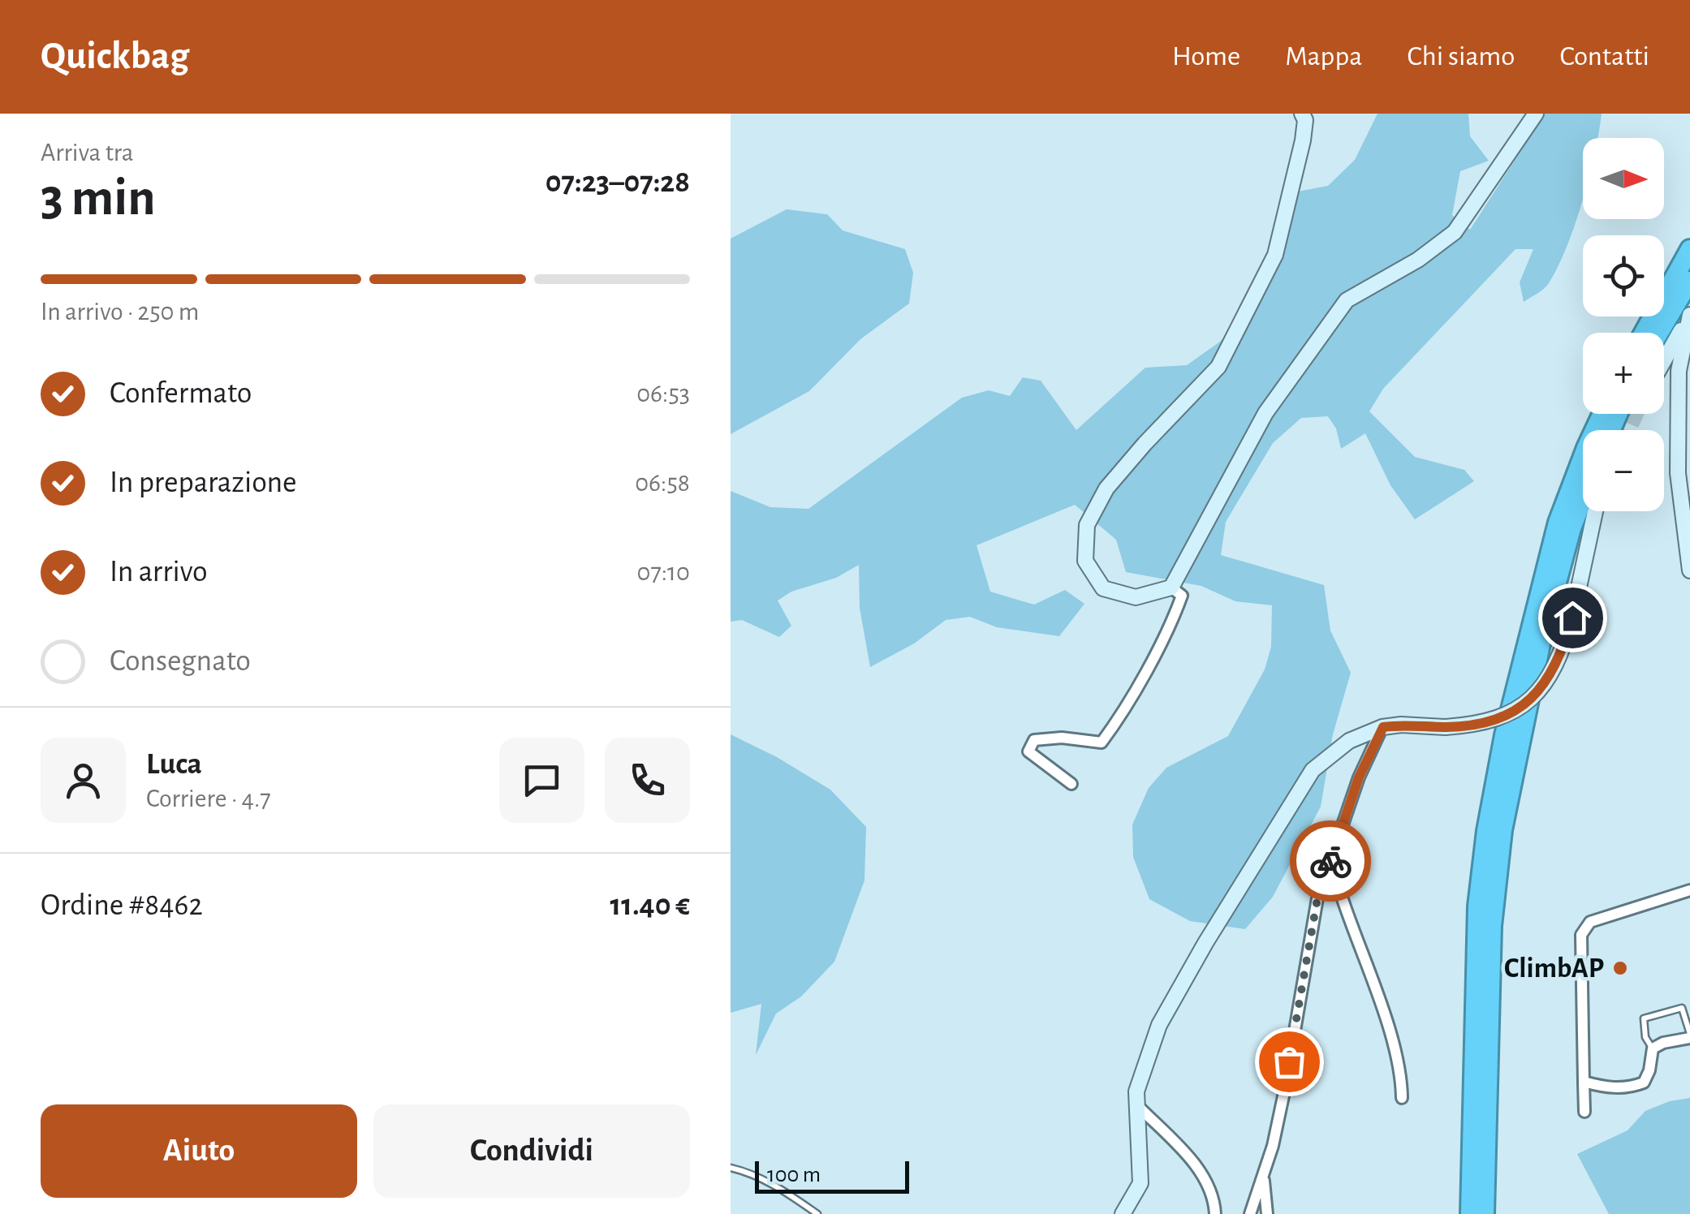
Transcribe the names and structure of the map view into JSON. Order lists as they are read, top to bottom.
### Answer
{
  "places": ["ClimbAP"],
  "scale_bar": "100 m",
  "north": "right",
  "page": {
    "header": "Quickbag",
    "nav": [
      "Home",
      "Mappa",
      "Chi siamo",
      "Contatti"
    ],
    "heading": ["3 min", "Arriva tra", "07:23–07:28"],
    "panel": [
      "Luca",
      "Corriere · 4.7",
      "Ordine #8462",
      "11.40 €"
    ],
    "map_buttons": ["+", "−"],
    "bar": "In arrivo · 250 m",
    "list": [
      ["Confermato", "06:53"],
      ["In preparazione", "06:58"],
      ["In arrivo", "07:10"],
      "Consegnato"
    ],
    "buttons": ["Aiuto", "Condividi"],
    "scale": "100 m"
  }
}
